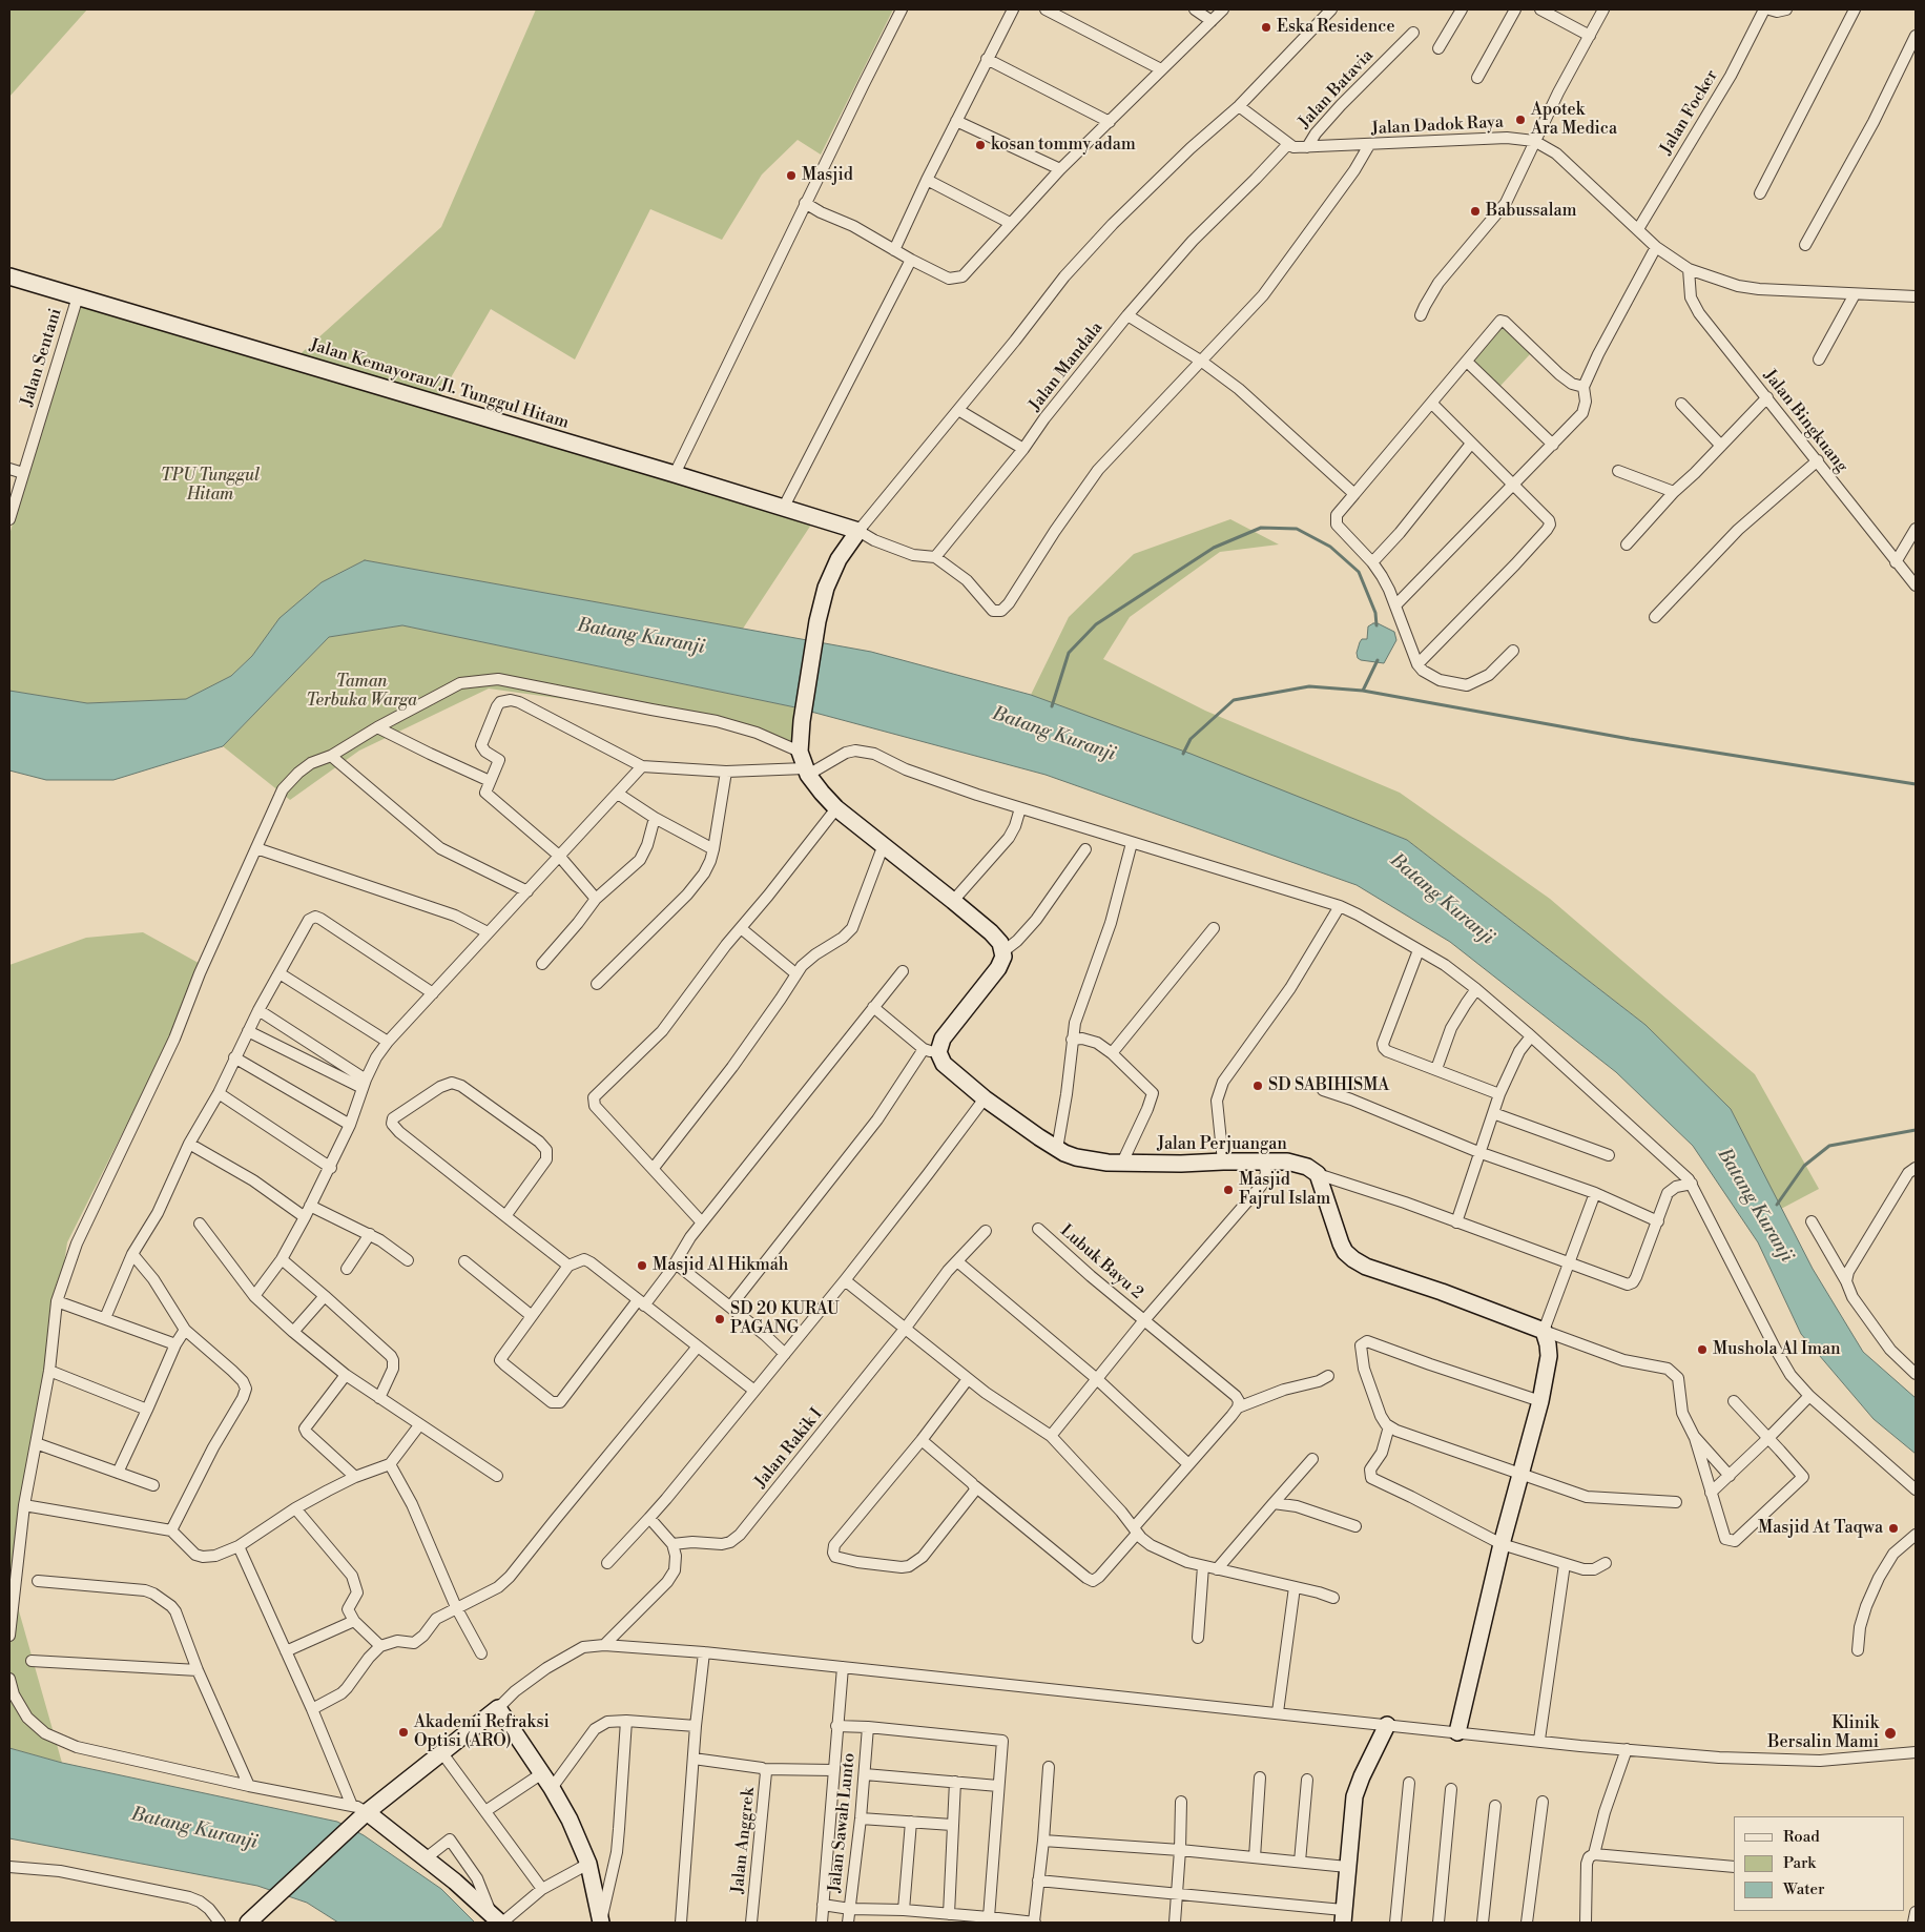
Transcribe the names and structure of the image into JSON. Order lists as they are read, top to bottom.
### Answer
{
  "streets": {
    "street": [
      "Jalan Batavia",
      "Jalan Focker",
      "Jalan Dadok Raya",
      "Jalan Sentani",
      "Jalan Mandala",
      "Jalan Kemayoran/ Jl. Tunggul Hitam",
      "Jalan Bingkuang",
      "Jalan Perjuangan",
      "Lubuk Bayu 2",
      "Jalan Rakik I",
      "Jalan Sawah Lunto",
      "Jalan Anggrek"
    ]
  },
  "crossings": [
    ["Jalan Batavia", "Jalan Dadok Raya"],
    ["Jalan Focker", "Jalan Dadok Raya"],
    ["Jalan Dadok Raya", "Jalan Mandala"],
    ["Jalan Dadok Raya", "Jalan Bingkuang"],
    ["Jalan Sentani", "Jalan Kemayoran/ Jl. Tunggul Hitam"]
  ],
  "water": ["Batang Kuranji"],
  "parks": ["TPU Tunggul Hitam", "Taman Terbuka Warga"],
  "places": [
    "Eska Residence",
    "Apotek Ara Medica",
    "kosan tommy adam",
    "Masjid",
    "Babussalam",
    "SD SABIHISMA",
    "Masjid Fajrul Islam",
    "Masjid Al Hikmah",
    "SD 20 KURAU PAGANG",
    "Mushola Al Iman",
    "Masjid At Taqwa",
    "Akademi Refraksi Optisi (ARO)",
    "Klinik Bersalin Mami"
  ],
  "legend": ["Road", "Park", "Water"]
}
